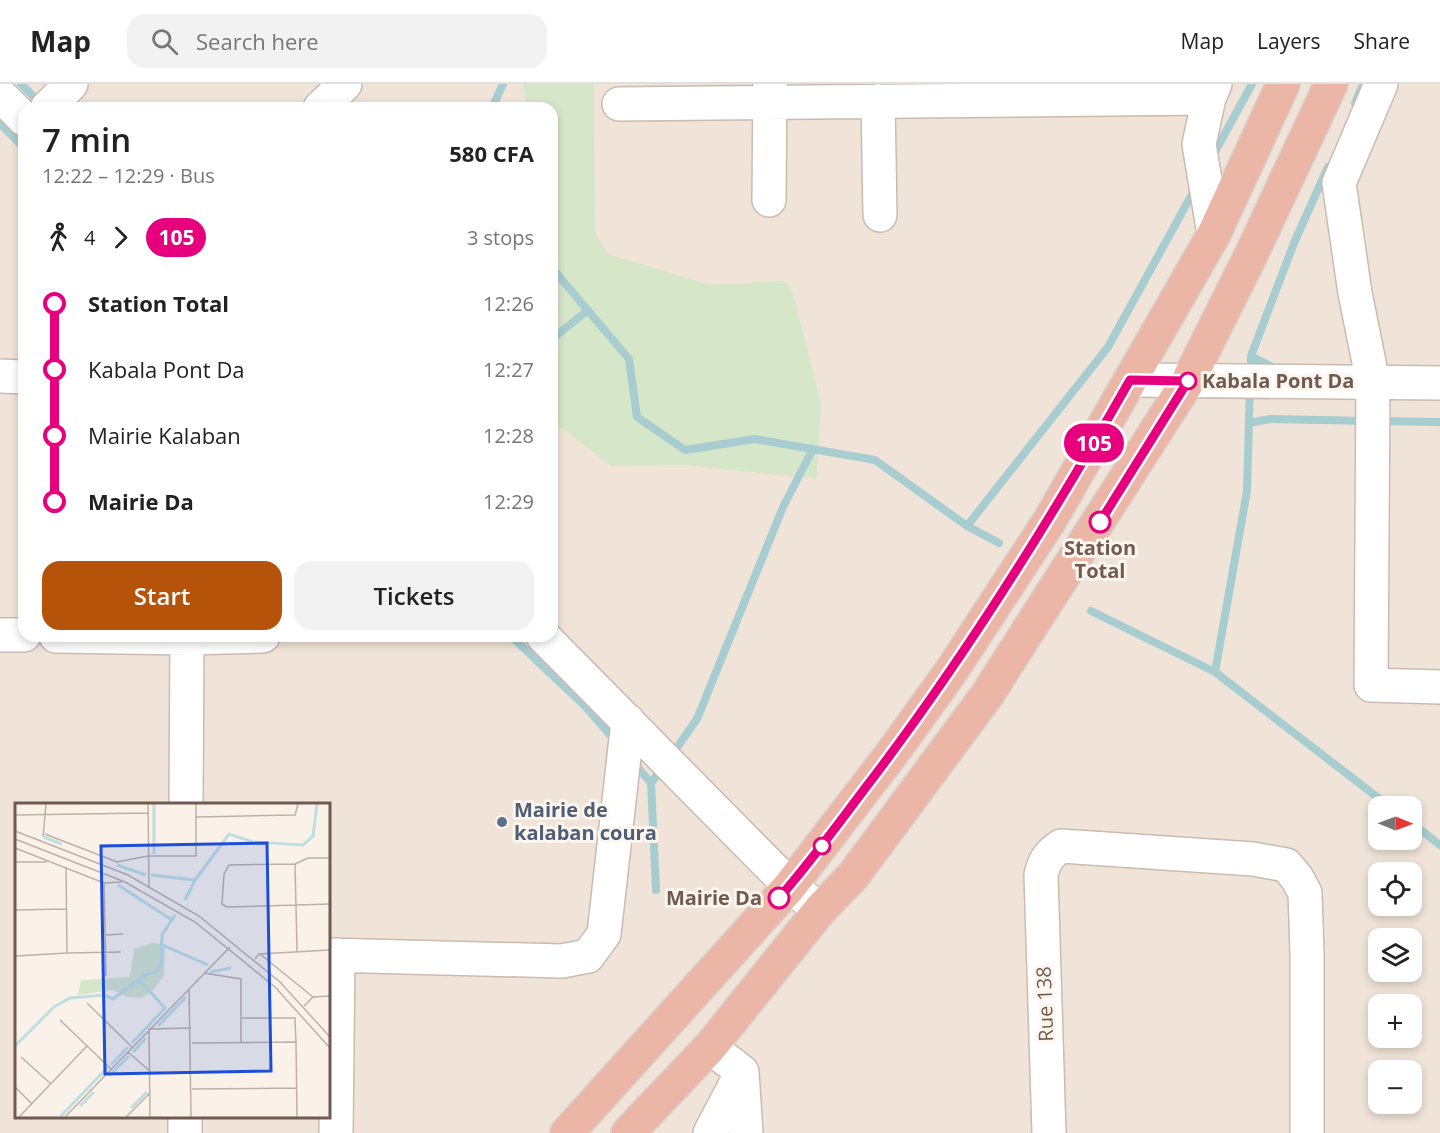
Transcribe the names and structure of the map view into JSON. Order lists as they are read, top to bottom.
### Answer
{
  "streets": {
    "street": ["Rue 138"]
  },
  "places": [
    "Kabala Pont Da",
    "Station Total",
    "Mairie de kalaban coura",
    "Mairie Da"
  ],
  "lines": ["bus line 105"],
  "north": "right",
  "page": {
    "header": "Map",
    "search": "Search here",
    "nav": ["Map", "Layers", "Share"],
    "on_map": "105",
    "heading": ["7 min", "12:22 – 12:29 · Bus", "580 CFA"],
    "legs": ["4", "105", "3 stops"],
    "list": [
      {
        "name": "Station Total",
        "value": "12:26"
      },
      {
        "name": "Kabala Pont Da",
        "value": "12:27"
      },
      {
        "name": "Mairie Kalaban",
        "value": "12:28"
      },
      {
        "name": "Mairie Da",
        "value": "12:29"
      }
    ],
    "buttons": ["Start", "Tickets"],
    "map_buttons": ["+", "−"]
  }
}
